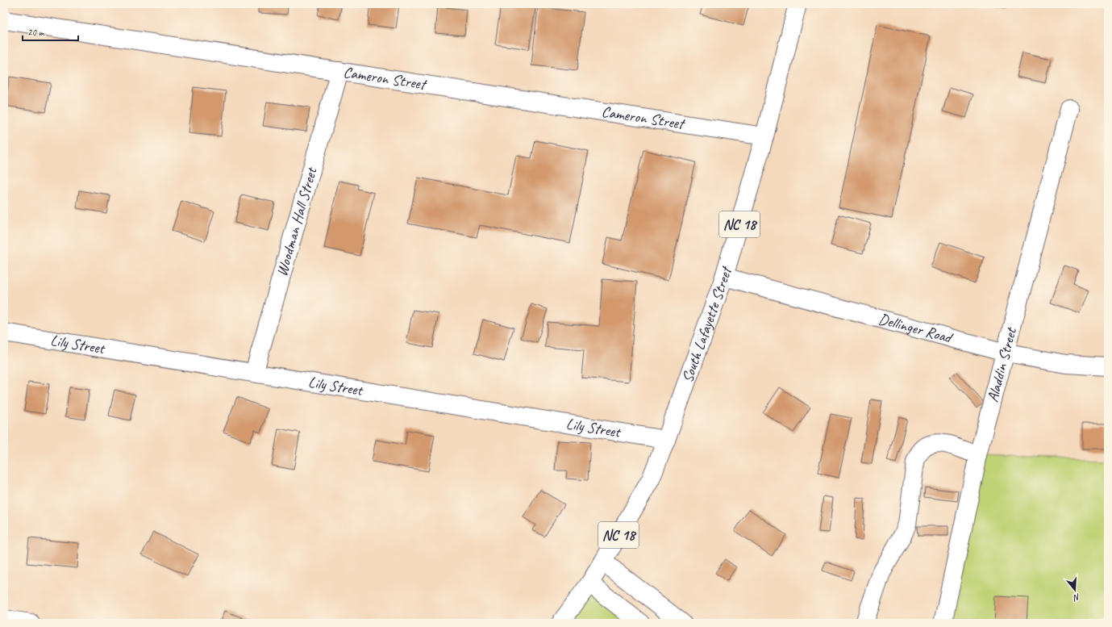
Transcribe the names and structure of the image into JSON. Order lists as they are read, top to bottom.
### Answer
{
  "streets": {
    "street": [
      "Cameron Street",
      "Woodman Hall Street",
      "NC 18",
      "South Lafayette Street",
      "Dellinger Road",
      "Lily Street",
      "Aladdin Street"
    ]
  },
  "crossings": [
    ["Cameron Street", "Woodman Hall Street"],
    ["Cameron Street", "South Lafayette Street"],
    ["Woodman Hall Street", "Lily Street"],
    ["South Lafayette Street", "Dellinger Road"],
    ["South Lafayette Street", "Lily Street"],
    ["Dellinger Road", "Aladdin Street"]
  ],
  "scale_bar": "20 m",
  "north": "bottom"
}
